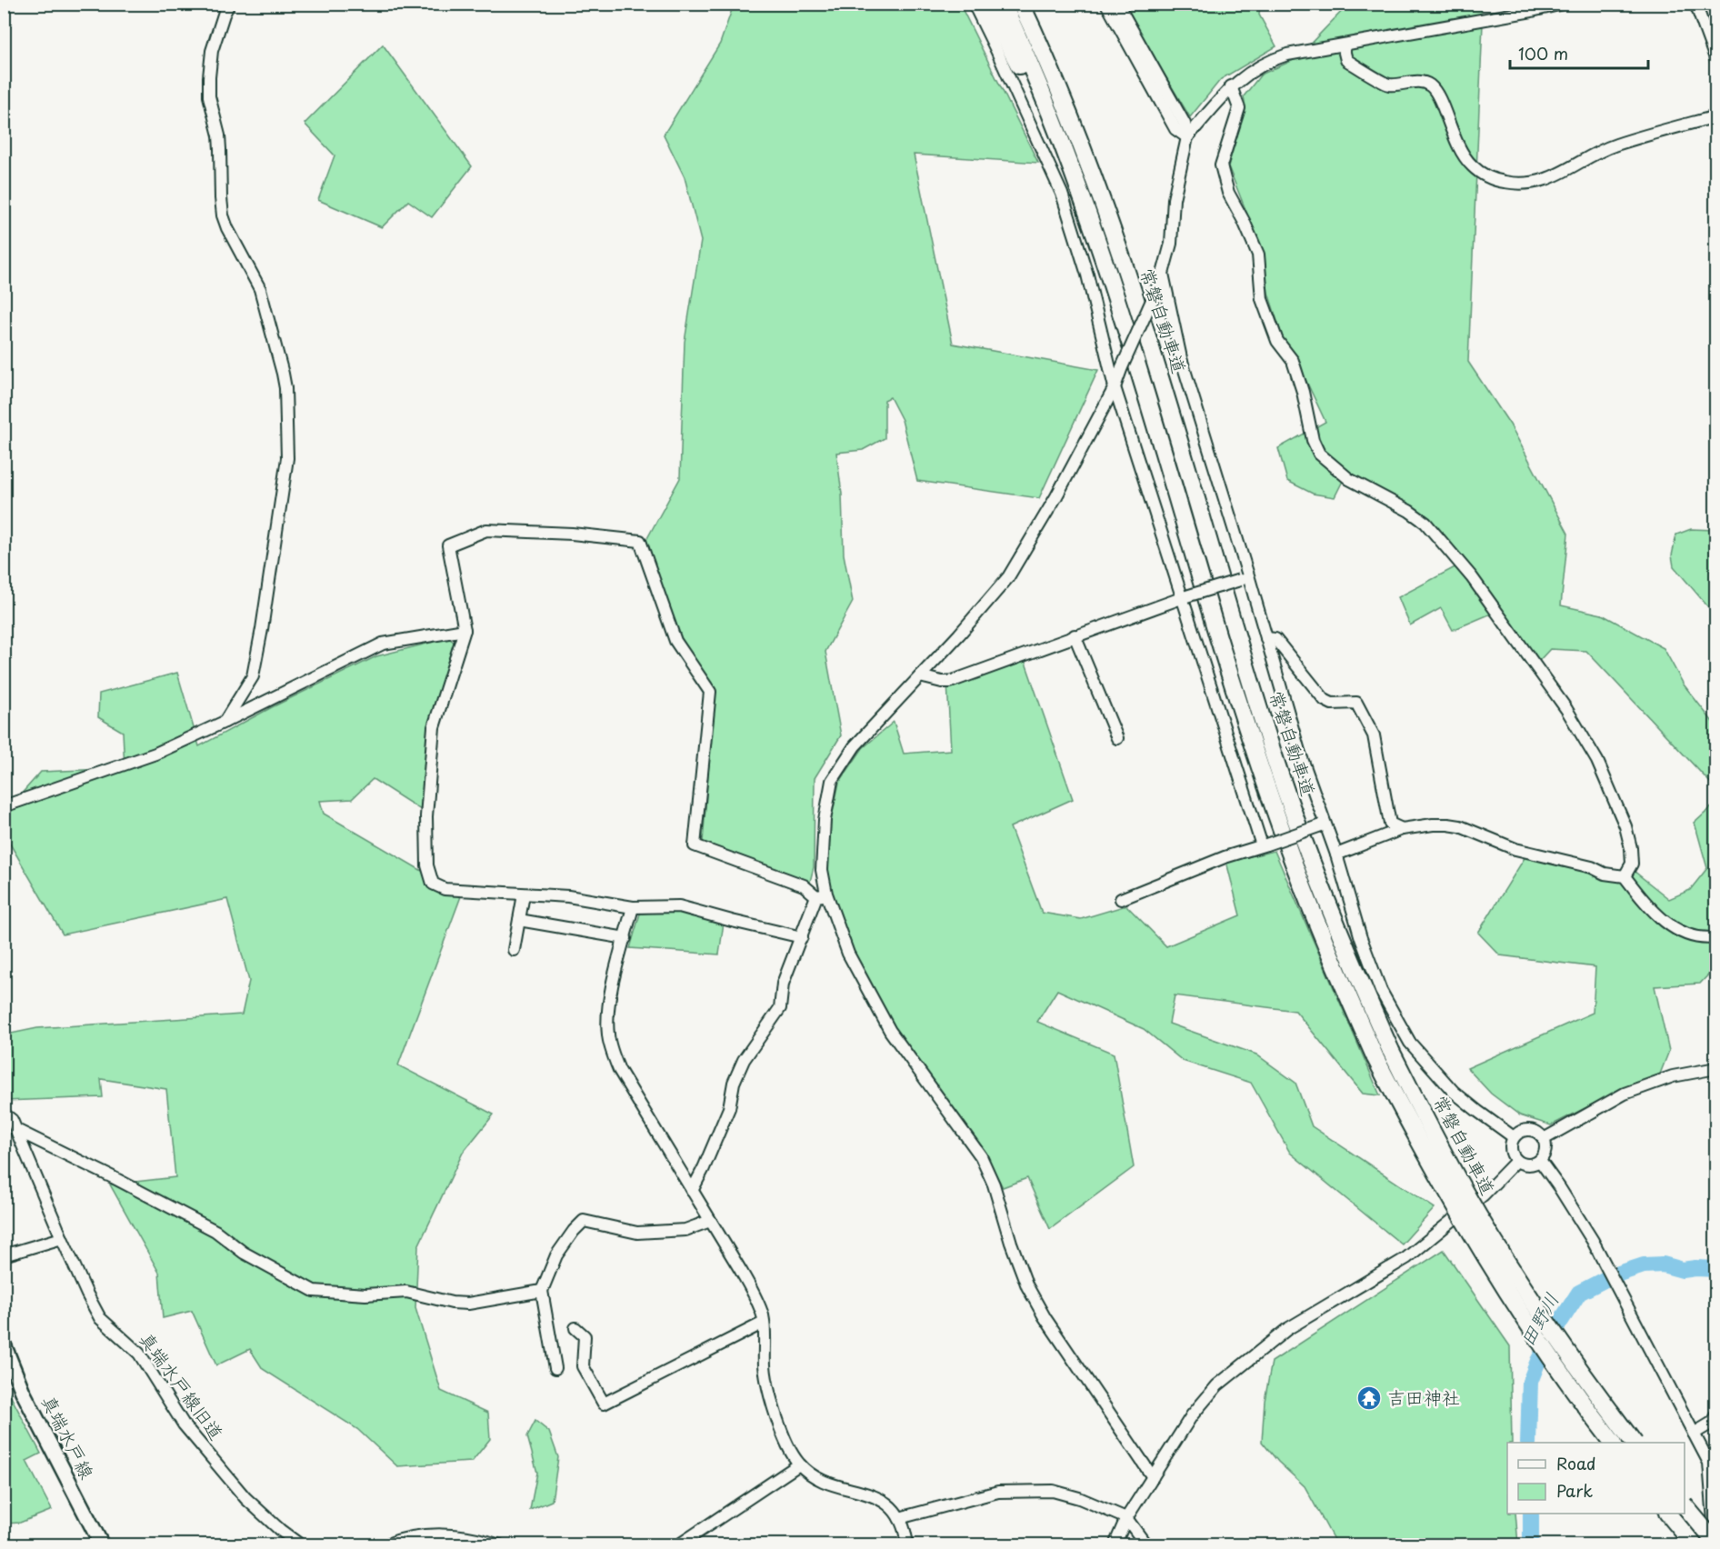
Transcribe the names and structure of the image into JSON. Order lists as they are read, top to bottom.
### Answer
{
  "streets": {
    "highway": ["常磐自動車道"],
    "main road": ["真端水戸線"],
    "street": ["真端水戸線旧道"]
  },
  "water": ["田野川"],
  "places": {
    "temple": ["吉田神社"]
  },
  "legend": ["Road", "Park"],
  "scale_bar": "100 m"
}
